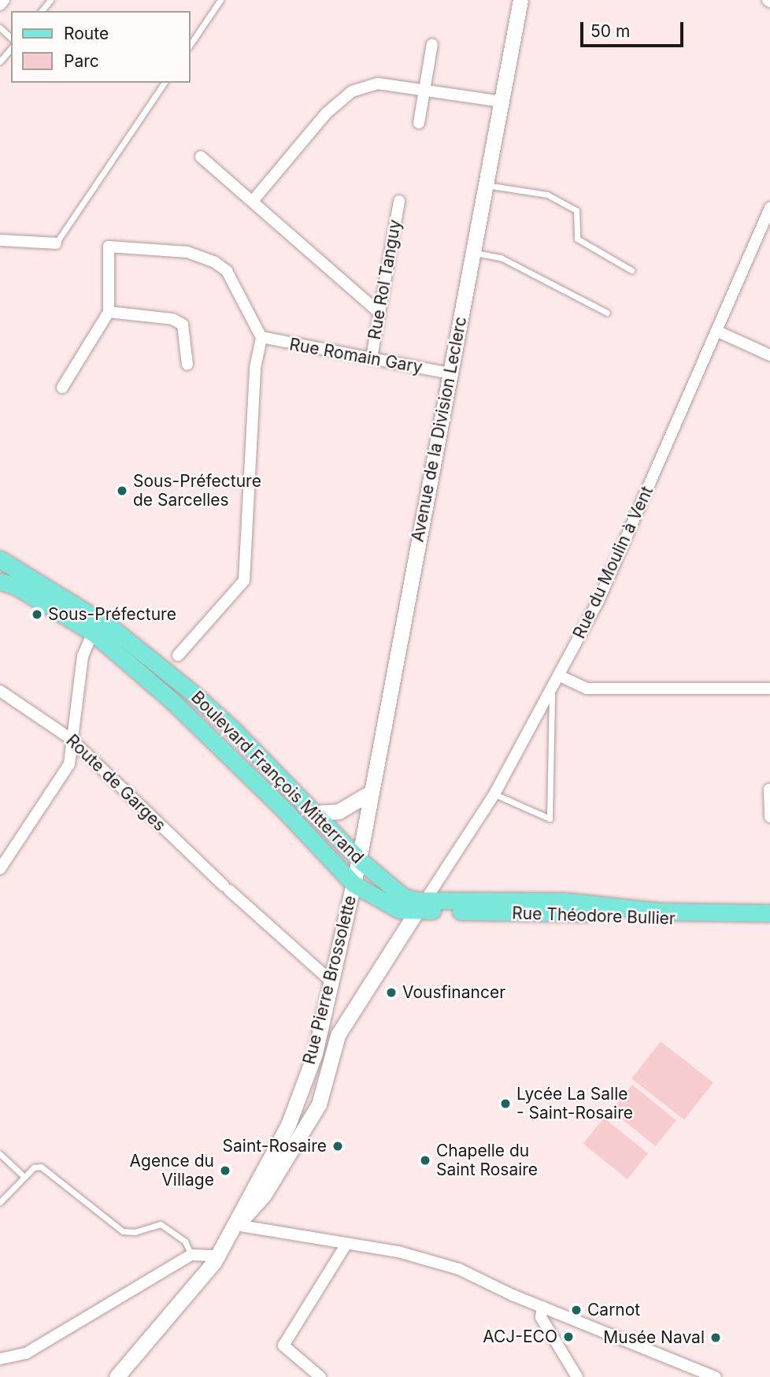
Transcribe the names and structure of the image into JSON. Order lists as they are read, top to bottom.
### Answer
{
  "streets": {
    "main road": [
      "Avenue de la Division Leclerc",
      "Boulevard François Mitterrand",
      "Rue Théodore Bullier",
      "Rue Pierre Brossolette"
    ],
    "street": [
      "Rue Rol Tanguy",
      "Rue Romain Gary",
      "Rue du Moulin à Vent",
      "Route de Garges"
    ]
  },
  "crossings": [
    ["Rue Rol Tanguy", "Rue Romain Gary"],
    ["Rue Romain Gary", "Avenue de la Division Leclerc"],
    ["Avenue de la Division Leclerc", "Boulevard François Mitterrand"],
    ["Avenue de la Division Leclerc", "Rue Pierre Brossolette"],
    ["Rue du Moulin à Vent", "Boulevard François Mitterrand"],
    ["Rue du Moulin à Vent", "Rue Théodore Bullier"],
    ["Rue du Moulin à Vent", "Rue Pierre Brossolette"],
    ["Boulevard François Mitterrand", "Rue Théodore Bullier"],
    ["Boulevard François Mitterrand", "Rue Pierre Brossolette"],
    ["Route de Garges", "Rue Pierre Brossolette"],
    ["Rue Théodore Bullier", "Rue Pierre Brossolette"]
  ],
  "places": [
    "Sous-Préfecture de Sarcelles",
    "Sous-Préfecture",
    "Vousfinancer",
    "Lycée La Salle - Saint-Rosaire",
    "Saint-Rosaire",
    "Chapelle du Saint Rosaire",
    "Agence du Village",
    "Carnot",
    "ACJ-ECO",
    "Musée Naval"
  ],
  "legend": ["Route", "Parc"],
  "scale_bar": "50 m"
}
